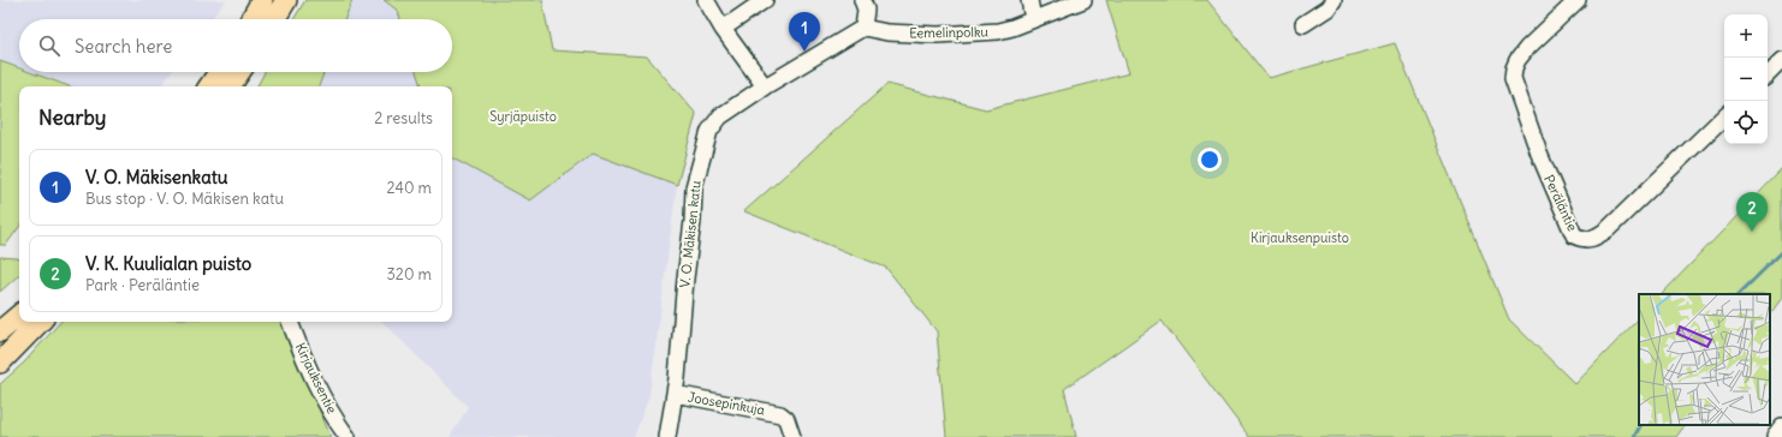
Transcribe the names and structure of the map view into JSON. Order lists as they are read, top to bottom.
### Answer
{
  "streets": {
    "street": [
      "Eemelinpolku",
      "Peräläntie",
      "V. O. Mäkisen katu",
      "Kirjauksentie",
      "Joosepinkuja"
    ]
  },
  "crossings": [
    ["Eemelinpolku", "V. O. Mäkisen katu"],
    ["V. O. Mäkisen katu", "Joosepinkuja"]
  ],
  "parks": ["Syrjäpuisto", "Kirjauksenpuisto"],
  "page": {
    "pins": ["1", "2"],
    "map_buttons": ["+", "−"],
    "search": "Search here",
    "heading": ["Nearby", "2 results"],
    "list": [
      {
        "mark": "1",
        "name": "V. O. Mäkisenkatu",
        "note": "Bus stop · V. O. Mäkisen katu",
        "value": "240 m"
      },
      {
        "mark": "2",
        "name": "V. K. Kuulialan puisto",
        "note": "Park · Peräläntie",
        "value": "320 m"
      }
    ]
  }
}
